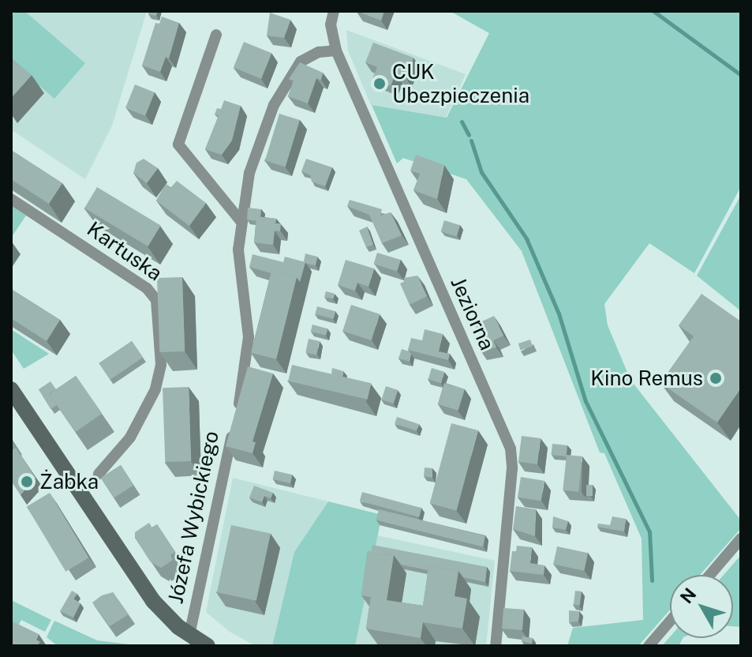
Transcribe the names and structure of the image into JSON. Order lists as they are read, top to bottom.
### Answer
{
  "streets": {
    "street": ["Kartuska", "Jeziorna", "Józefa Wybickiego"]
  },
  "crossings": [
    ["Jeziorna", "Józefa Wybickiego"]
  ],
  "places": ["CUK Ubezpieczenia", "Kino Remus", "Żabka"],
  "north": "top left"
}
